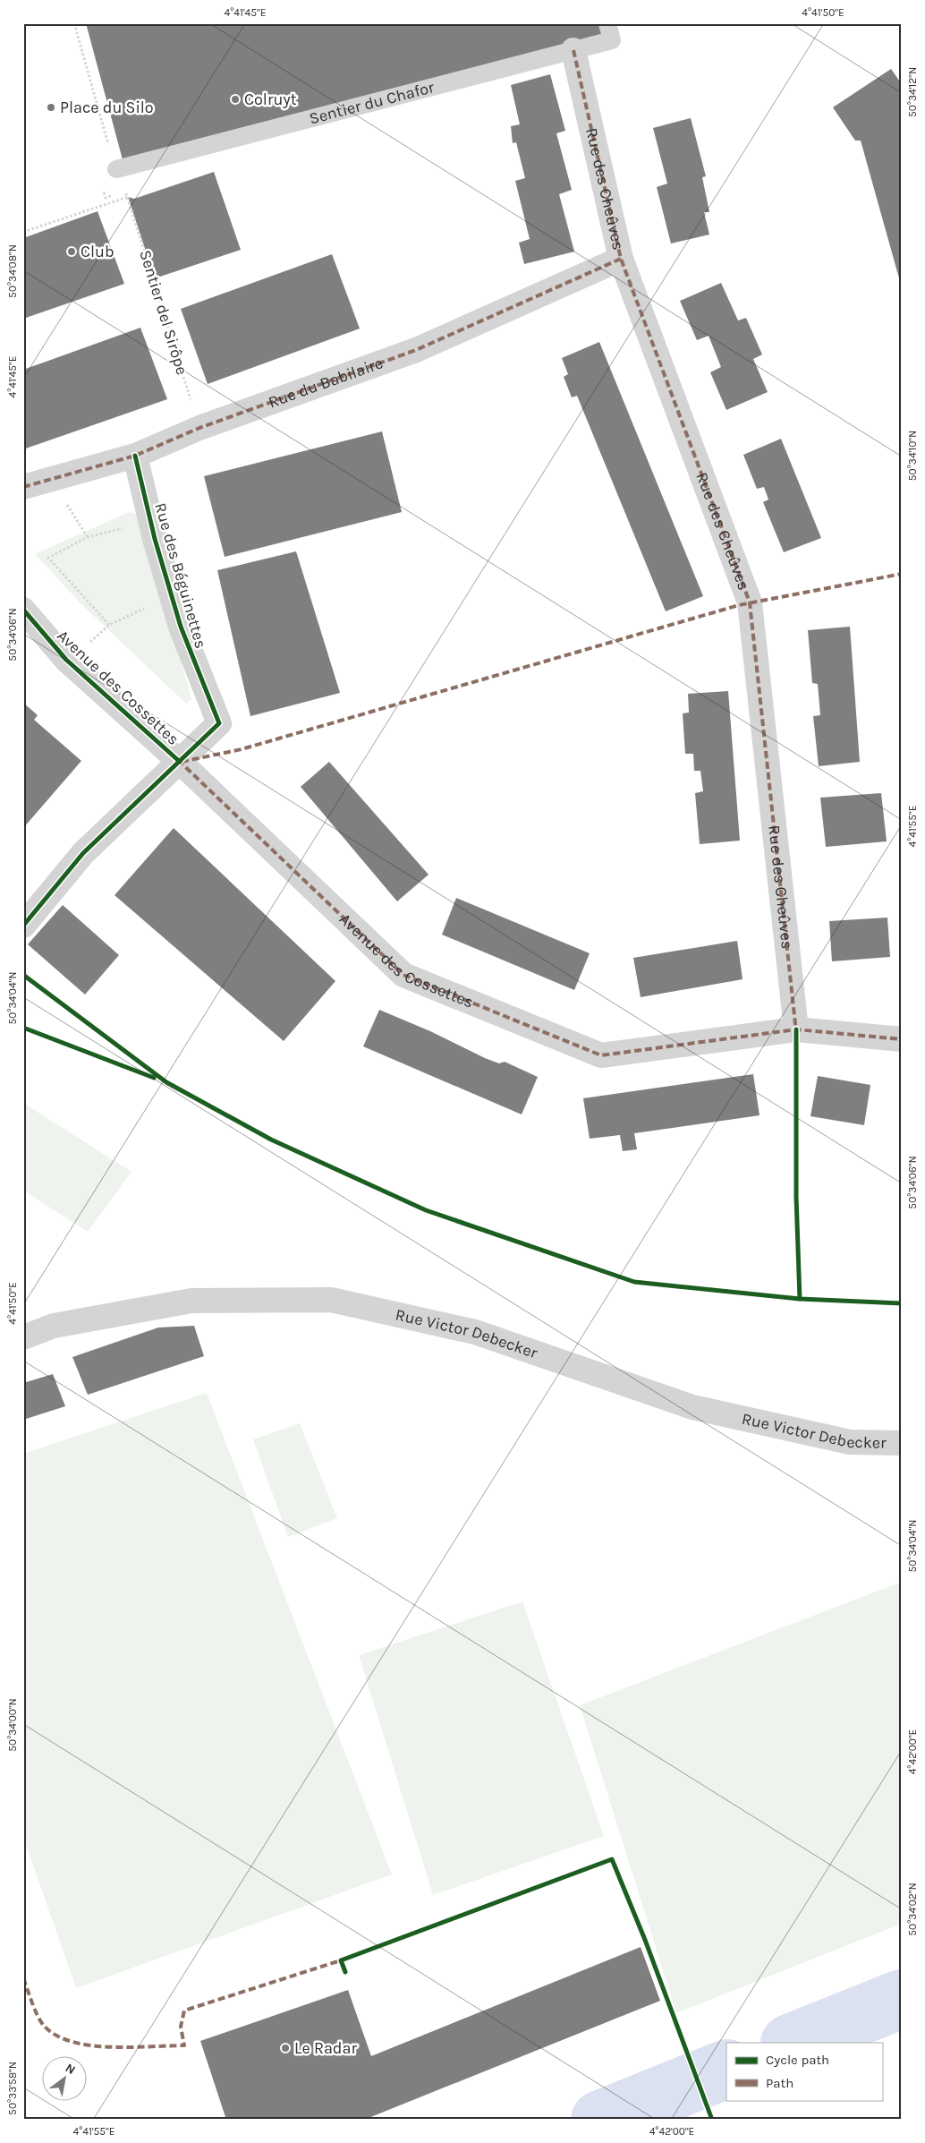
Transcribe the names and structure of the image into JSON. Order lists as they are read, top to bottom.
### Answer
{
  "streets": {
    "street": [
      "Rue des Cheûves",
      "Rue du Babilaire",
      "Rue des Béguinettes",
      "Avenue des Cossettes",
      "Rue Victor Debecker"
    ],
    "lane": ["Sentier du Chafor"],
    "path": ["Sentier del Sirôpe"]
  },
  "crossings": [
    ["Sentier du Chafor", "Rue des Cheûves"],
    ["Rue des Cheûves", "Rue du Babilaire"],
    ["Rue des Cheûves", "Avenue des Cossettes"],
    ["Sentier del Sirôpe", "Rue du Babilaire"],
    ["Rue du Babilaire", "Rue des Béguinettes"],
    ["Rue des Béguinettes", "Avenue des Cossettes"]
  ],
  "places": [
    "Colruyt",
    "Place du Silo",
    "Club",
    "Le Radar"
  ],
  "legend": ["Cycle path", "Path"],
  "north": "top right",
  "coordinates": [
    "4°41'45\"E",
    "4°41'50\"E",
    "50°34'12\"N",
    "50°34'08\"N",
    "50°34'10\"N",
    "50°34'06\"N",
    "4°41'55\"E",
    "50°34'04\"N",
    "50°34'00\"N",
    "4°42'00\"E",
    "50°34'02\"N",
    "50°33'58\"N"
  ]
}
